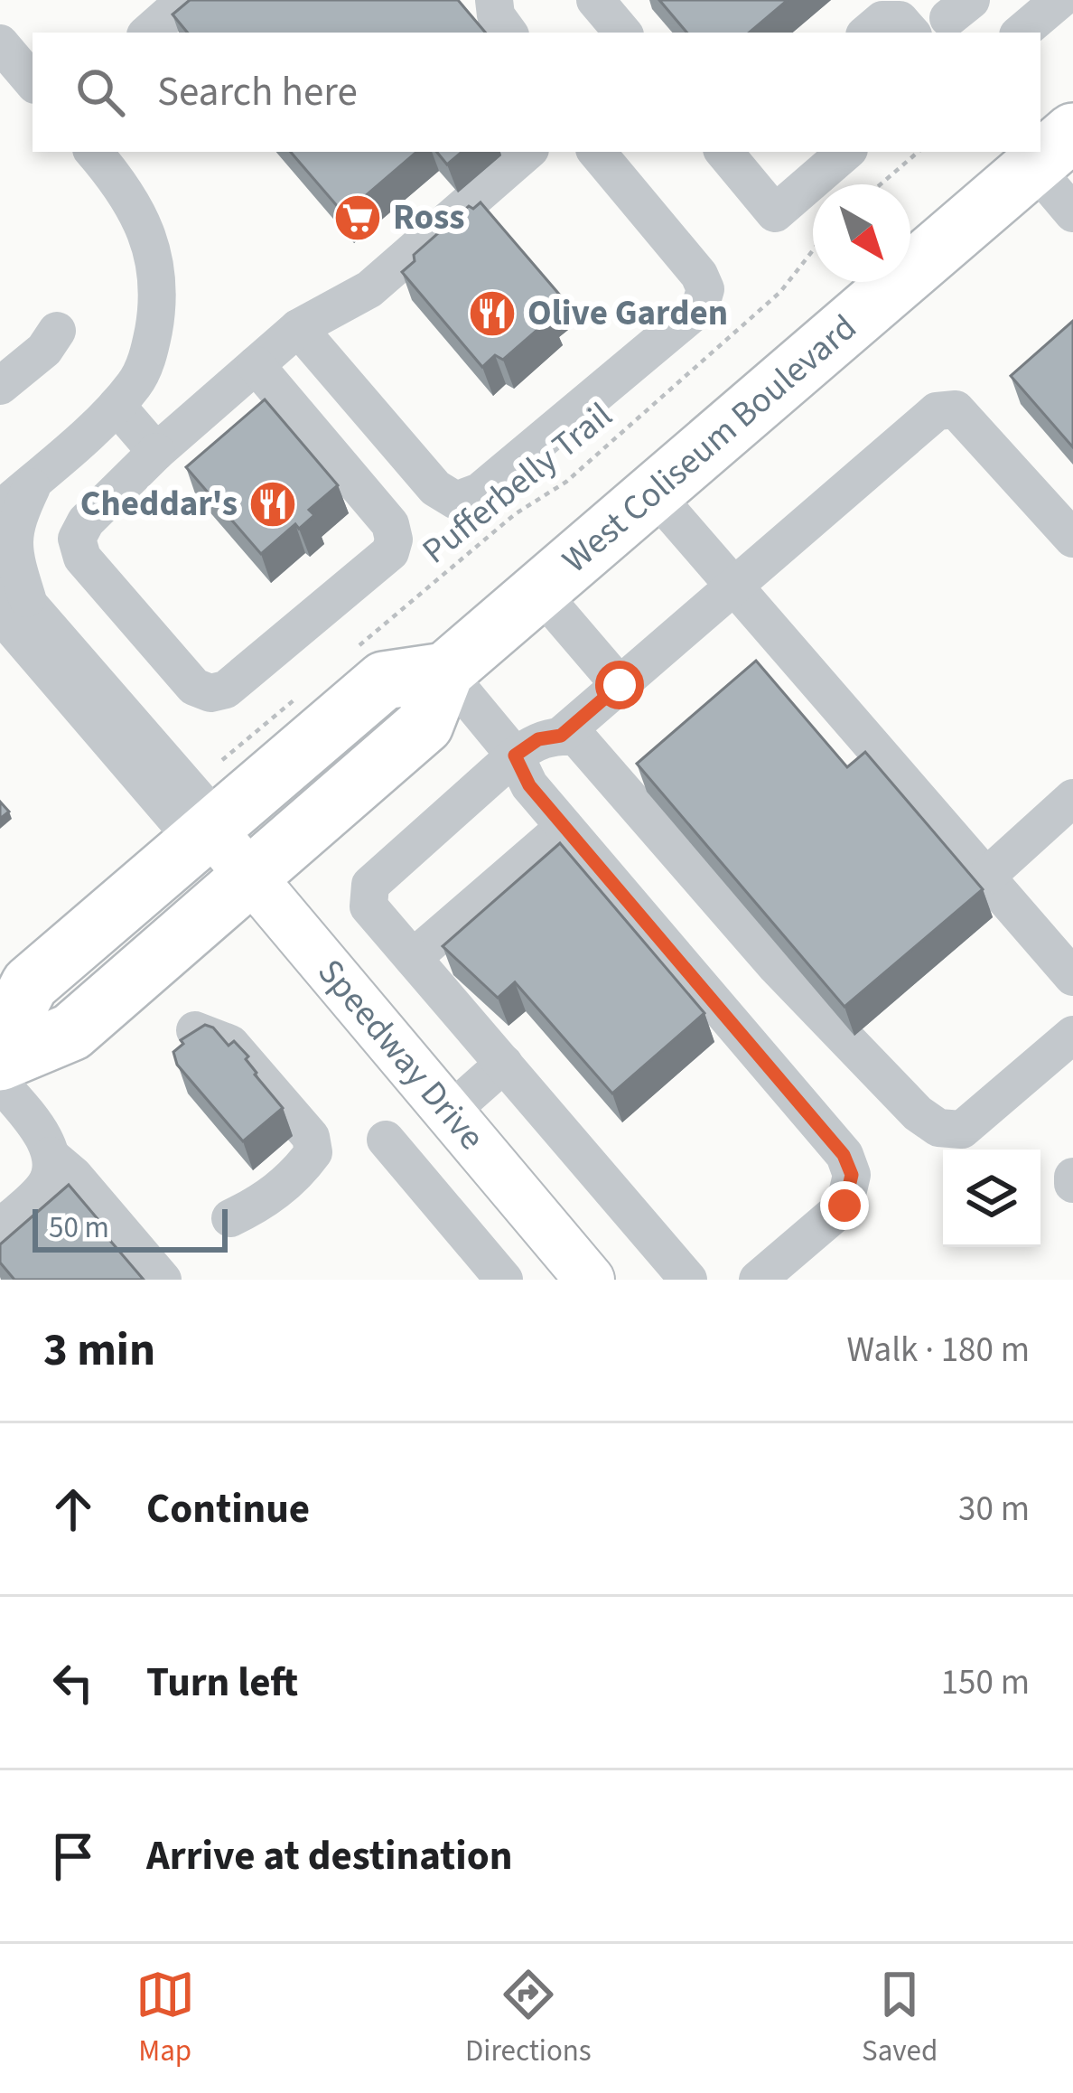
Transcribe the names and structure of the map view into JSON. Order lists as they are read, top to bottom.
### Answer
{
  "streets": {
    "highway": ["West Coliseum Boulevard"],
    "main road": ["Speedway Drive"],
    "path": ["Pufferbelly Trail"]
  },
  "crossings": [
    ["West Coliseum Boulevard", "Speedway Drive"]
  ],
  "places": {
    "supermarket": ["Ross"],
    "restaurant": ["Olive Garden", "Cheddar's"]
  },
  "scale_bar": "50 m",
  "north": "bottom right",
  "page": {
    "search": "Search here",
    "scale": "50 m",
    "heading": ["3 min", "Walk · 180 m"],
    "list": [
      ["Continue", "30 m"],
      ["Turn left", "150 m"],
      "Arrive at destination"
    ],
    "nav": ["Map", "Directions", "Saved"]
  }
}
